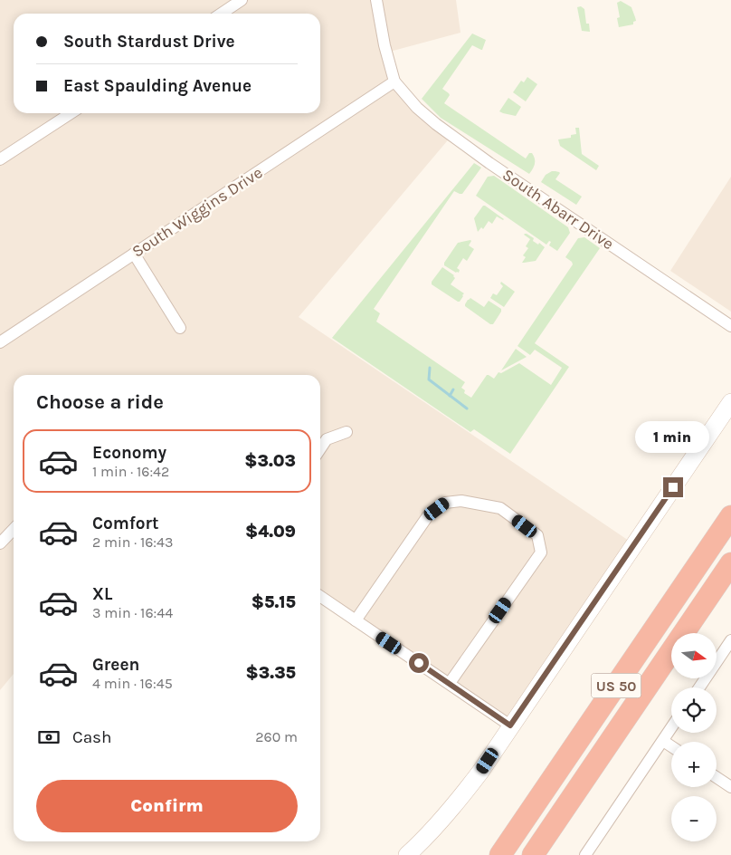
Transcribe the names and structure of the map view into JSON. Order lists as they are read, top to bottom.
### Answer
{
  "streets": {
    "highway": ["US 50"],
    "street": ["South Abarr Drive", "South Wiggins Drive"]
  },
  "crossings": [
    ["South Abarr Drive", "South Wiggins Drive"]
  ],
  "north": "right",
  "page": {
    "banner": ["South Stardust Drive", "East Spaulding Avenue"],
    "heading": "Choose a ride",
    "bubble": "1 min",
    "list": [
      {
        "name": "Economy",
        "note": "1 min · 16:42",
        "value": "$3.03"
      },
      {
        "name": "Comfort",
        "note": "2 min · 16:43",
        "value": "$4.09"
      },
      {
        "name": "XL",
        "note": "3 min · 16:44",
        "value": "$5.15"
      },
      {
        "name": "Green",
        "note": "4 min · 16:45",
        "value": "$3.35"
      }
    ],
    "map_buttons": ["+", "−"],
    "pay": ["Cash", "260 m"],
    "buttons": "Confirm"
  }
}
